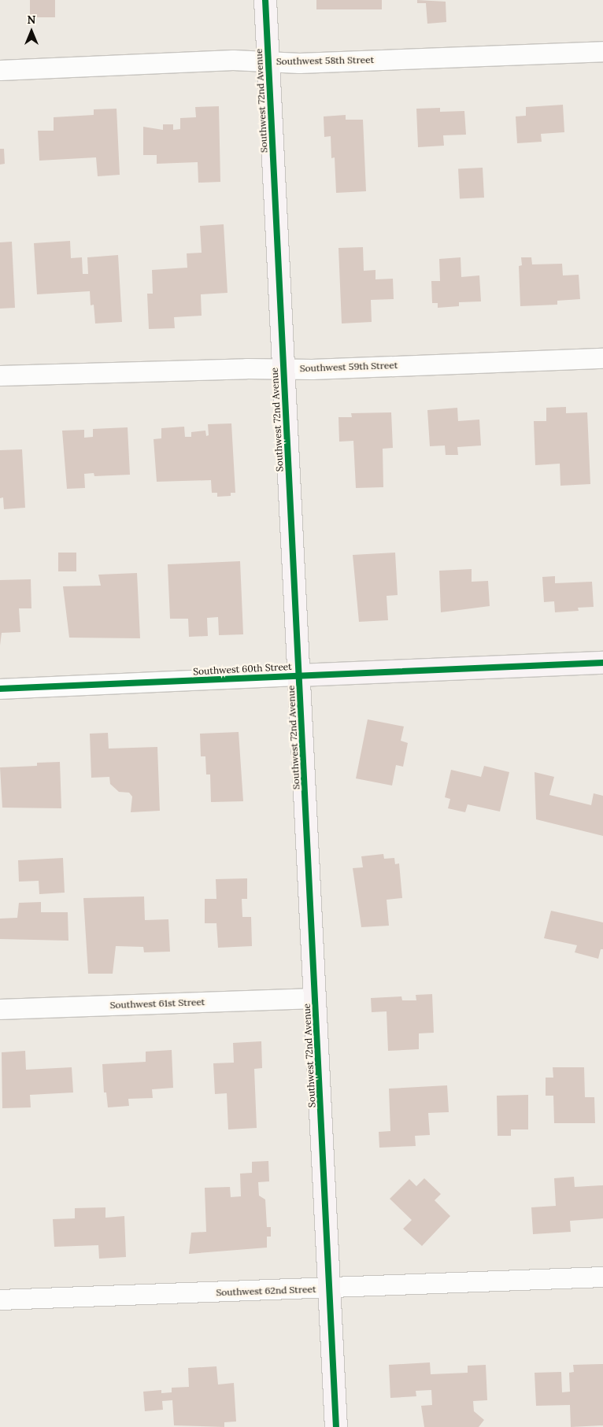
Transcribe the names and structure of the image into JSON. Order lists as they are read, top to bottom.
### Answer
{
  "streets": {
    "street": [
      "Southwest 58th Street",
      "Southwest 72nd Avenue",
      "Southwest 59th Street",
      "Southwest 60th Street",
      "Southwest 61st Street",
      "Southwest 62nd Street"
    ]
  },
  "crossings": [
    ["Southwest 58th Street", "Southwest 72nd Avenue"],
    ["Southwest 72nd Avenue", "Southwest 59th Street"],
    ["Southwest 72nd Avenue", "Southwest 60th Street"],
    ["Southwest 72nd Avenue", "Southwest 61st Street"],
    ["Southwest 72nd Avenue", "Southwest 62nd Street"]
  ],
  "north": "top"
}
